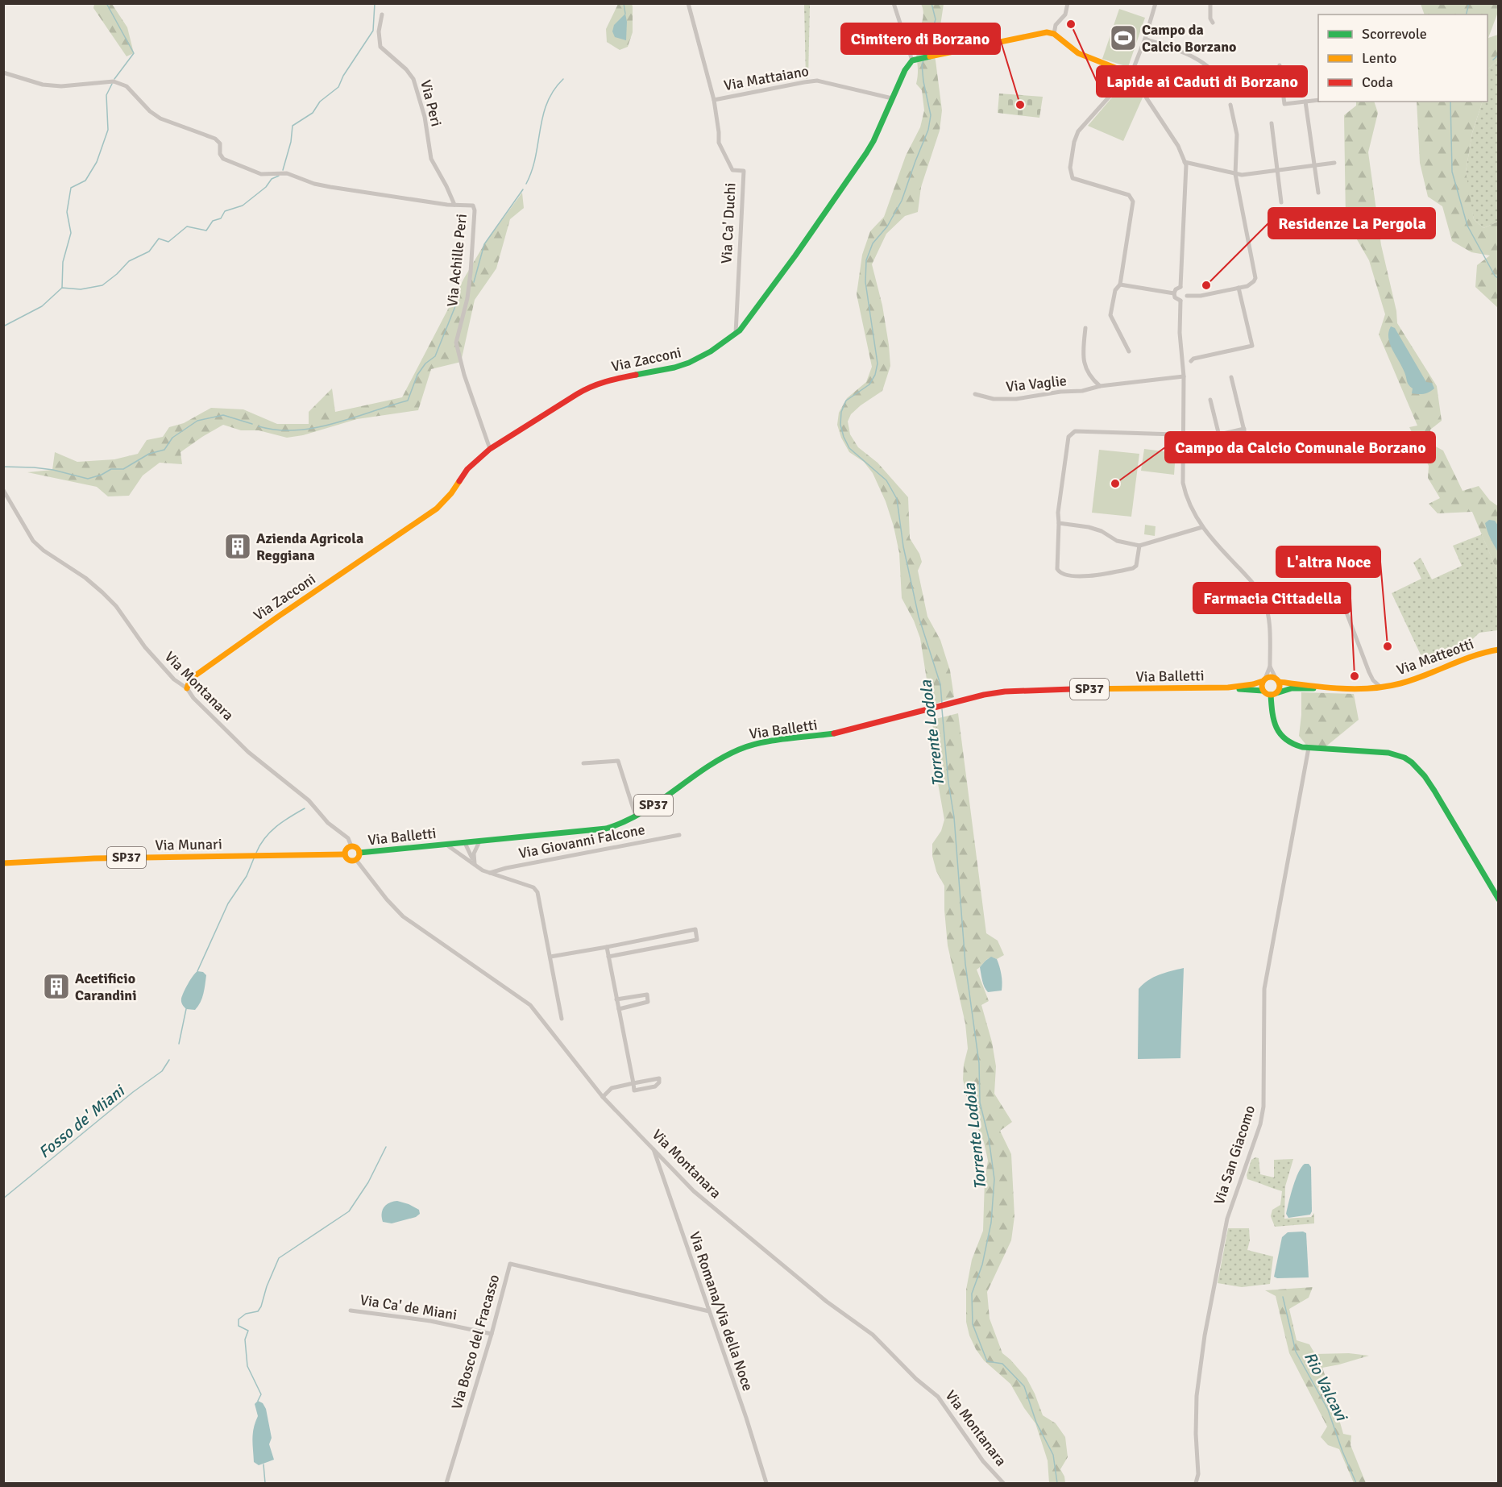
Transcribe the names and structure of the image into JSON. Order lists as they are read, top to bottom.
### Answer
{
  "streets": {
    "main road": [
      "Via Zacconi",
      "Via Matteotti",
      "Via Balletti",
      "SP37",
      "Via Munari"
    ],
    "street": [
      "Via Mattaiano",
      "Via Peri",
      "Via Ca' Duchi",
      "Via Achille Peri",
      "Via Vaglie",
      "Via Montanara",
      "Via Giovanni Falcone",
      "Via San Giacomo",
      "Via Ca' de Miani",
      "Via Romana/Via della Noce",
      "Via Bosco del Fracasso"
    ]
  },
  "crossings": [
    ["Via Mattaiano", "Via Ca' Duchi"],
    ["Via Mattaiano", "Via Zacconi"],
    ["Via Peri", "Via Achille Peri"],
    ["Via Ca' Duchi", "Via Zacconi"],
    ["Via Achille Peri", "Via Zacconi"],
    ["Via Zacconi", "Via Montanara"],
    ["Via Matteotti", "Via Balletti"],
    ["Via Balletti", "Via Montanara"],
    ["Via Balletti", "Via Munari"],
    ["Via Montanara", "Via Munari"],
    ["Via Montanara", "Via Romana/Via della Noce"],
    ["Via Ca' de Miani", "Via Bosco del Fracasso"],
    ["Via Romana/Via della Noce", "Via Bosco del Fracasso"]
  ],
  "water": ["Torrente Lodola", "Fosso de' Miani", "Rio Valcavi"],
  "places": {
    "other": [
      "Lapide ai Caduti di Borzano",
      "Cimitero di Borzano",
      "Residenze La Pergola",
      "Campo da Calcio Comunale Borzano",
      "L'altra Noce",
      "Farmacia Cittadella"
    ],
    "sports": ["Campo da Calcio Borzano"],
    "building": ["Azienda Agricola Reggiana", "Acetificio Carandini"]
  },
  "legend": ["Scorrevole", "Lento", "Coda"]
}
